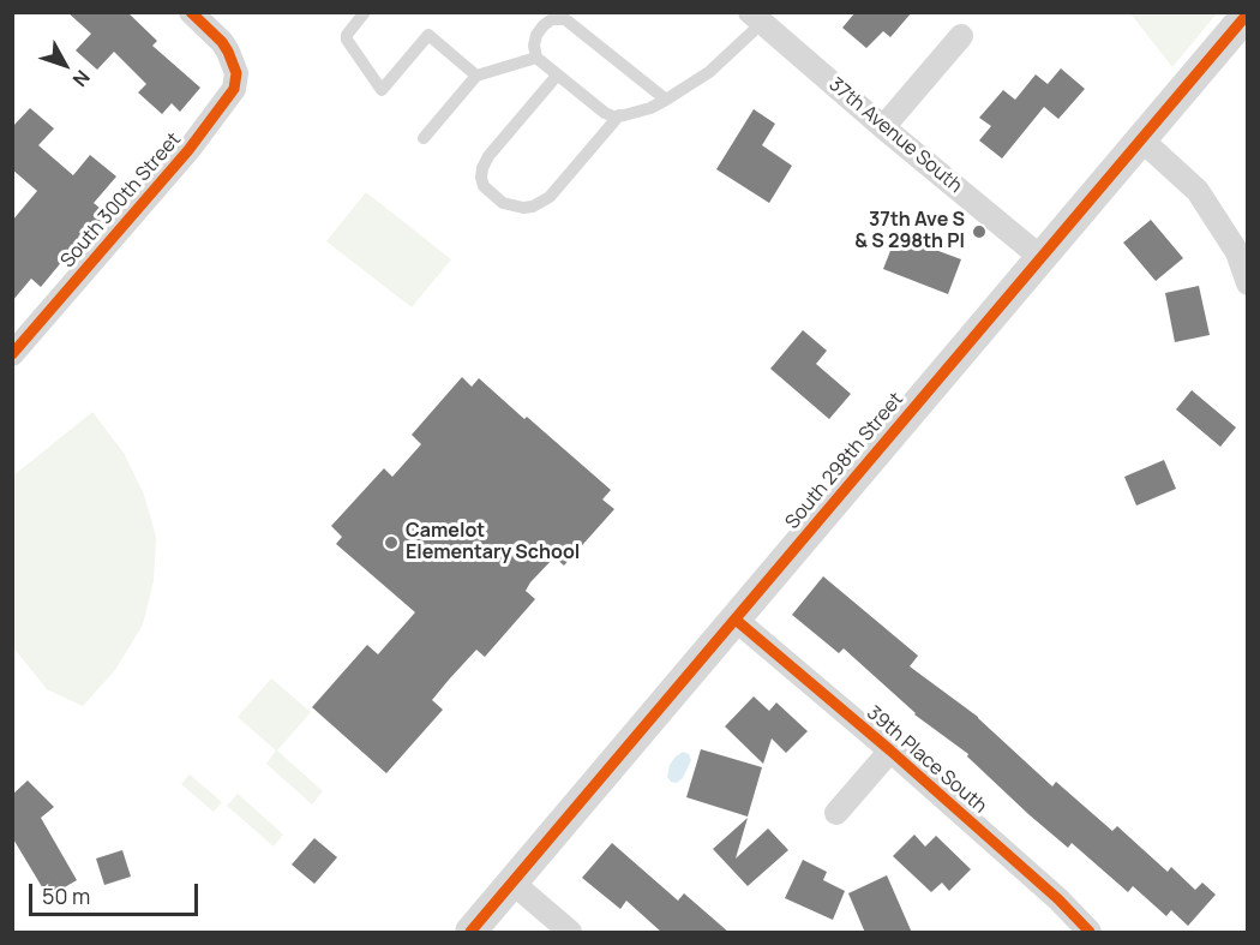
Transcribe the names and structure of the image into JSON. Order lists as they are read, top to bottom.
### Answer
{
  "streets": {
    "street": [
      "37th Avenue South",
      "South 300th Street",
      "South 298th Street",
      "39th Place South"
    ]
  },
  "crossings": [
    ["37th Avenue South", "South 298th Street"],
    ["South 298th Street", "39th Place South"]
  ],
  "places": ["37th Ave S & S 298th Pl", "Camelot Elementary School"],
  "scale_bar": "50 m",
  "north": "bottom right"
}
